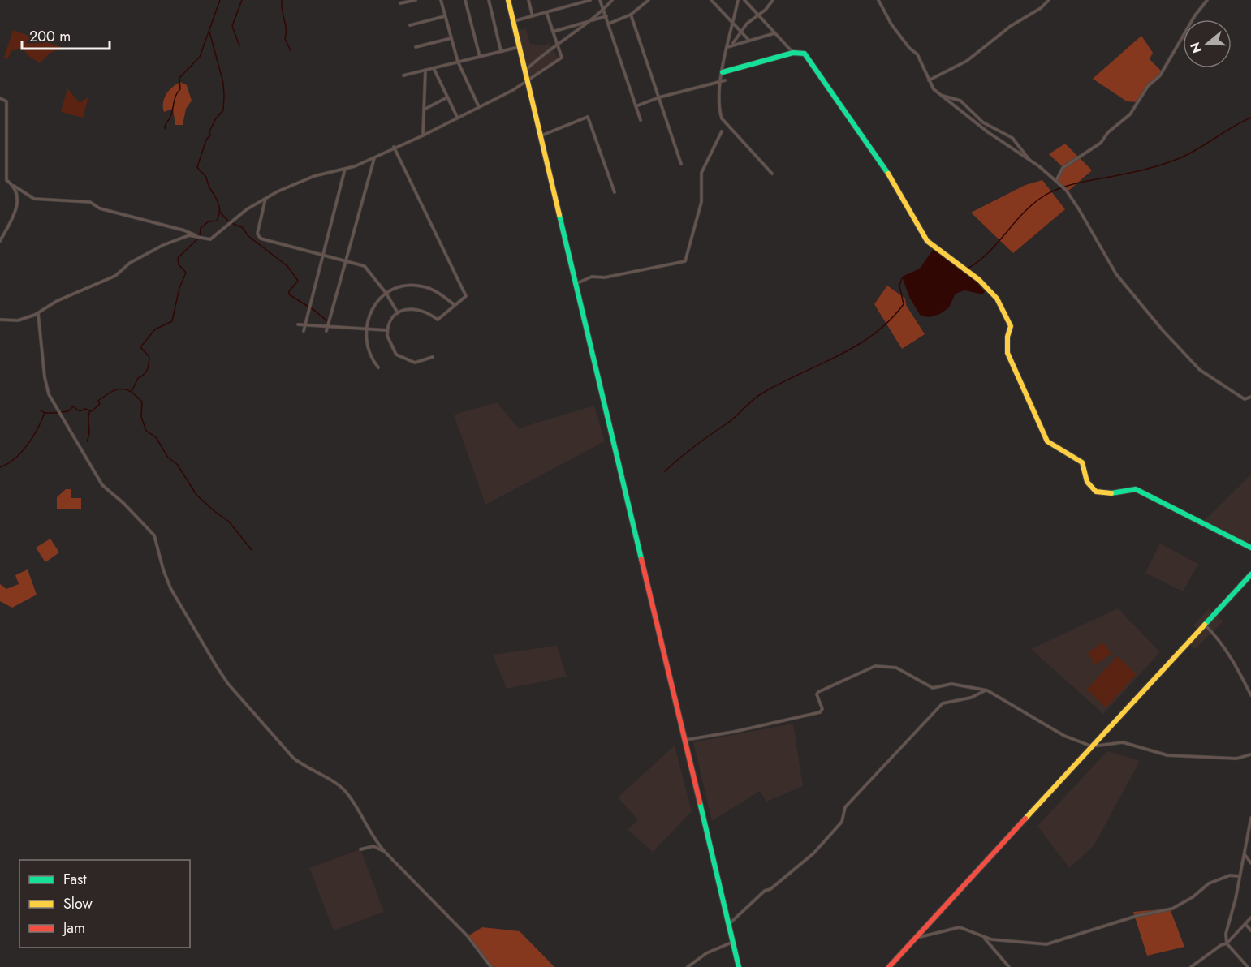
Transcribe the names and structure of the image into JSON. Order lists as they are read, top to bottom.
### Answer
{
  "legend": ["Fast", "Slow", "Jam"],
  "scale_bar": "200 m",
  "north": "left"
}
